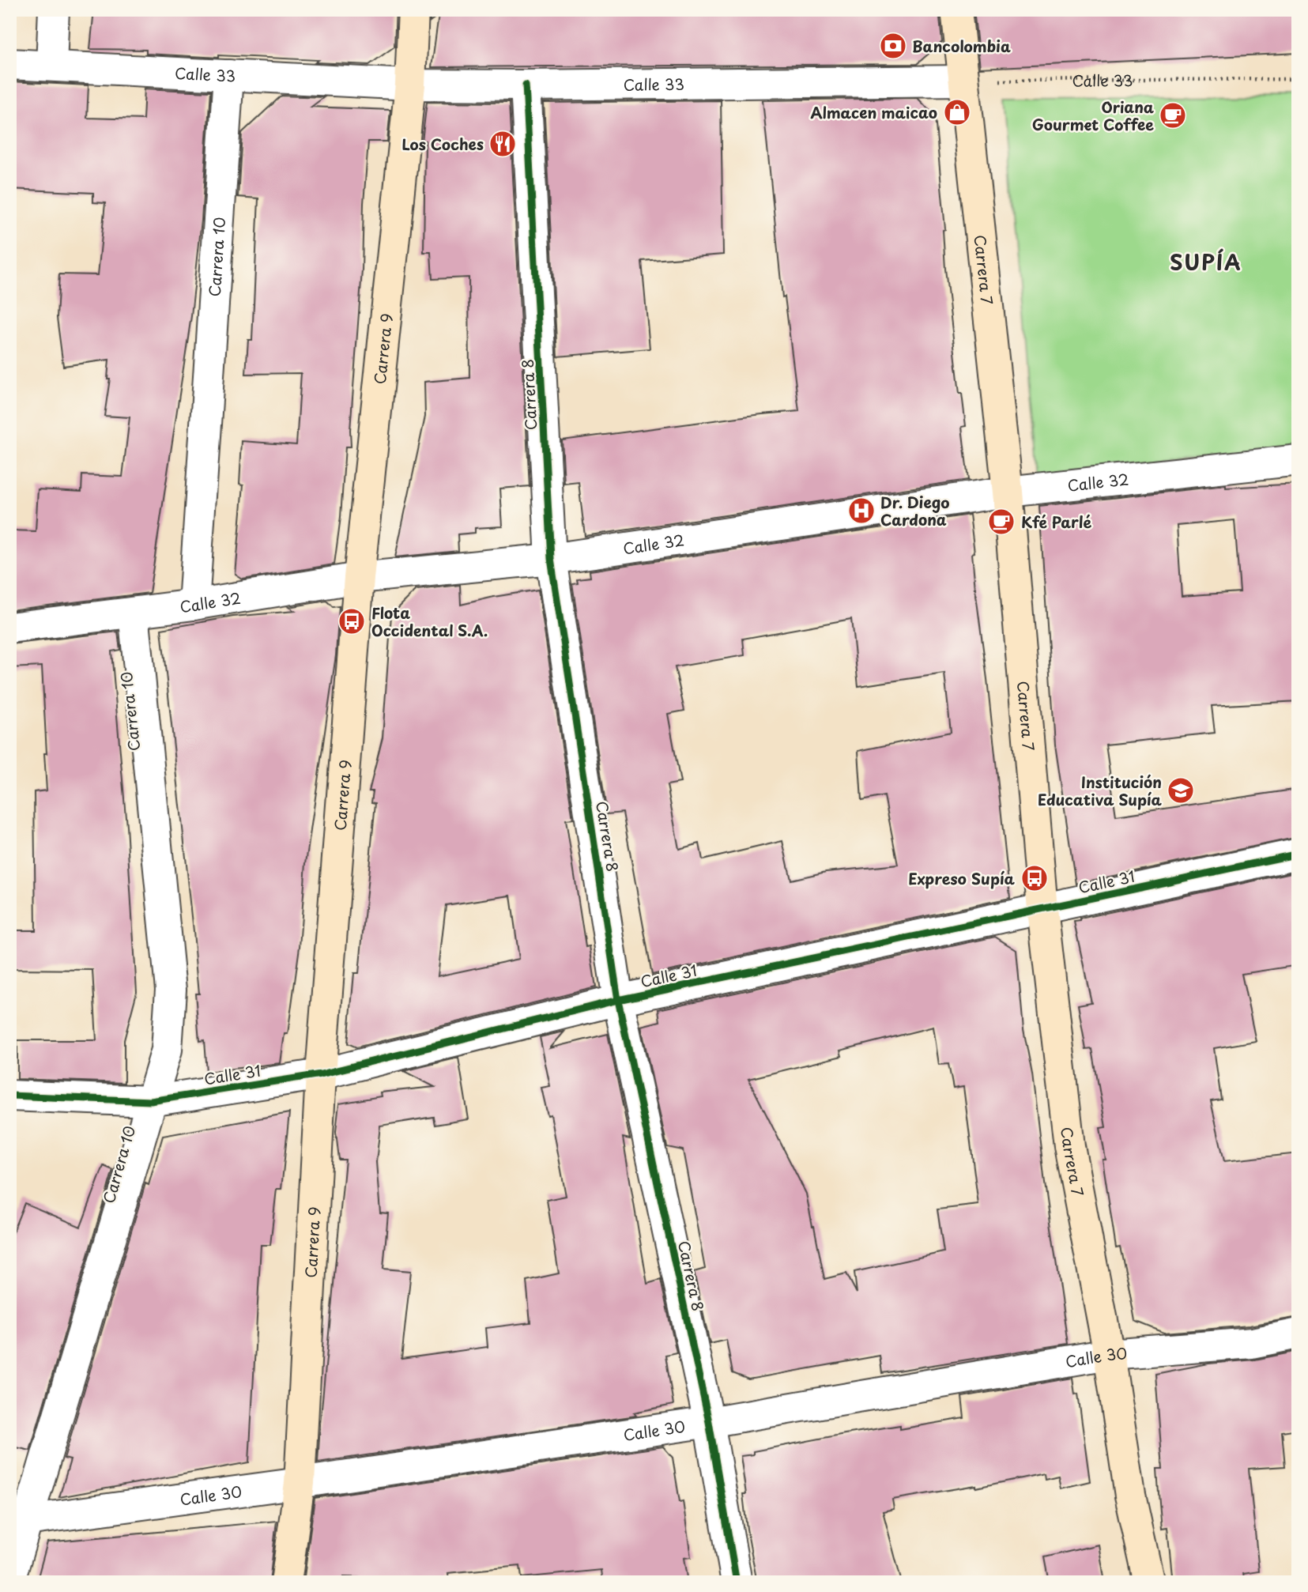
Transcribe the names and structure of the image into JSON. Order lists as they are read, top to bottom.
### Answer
{
  "streets": {
    "main road": ["Carrera 7", "Carrera 9"],
    "street": [
      "Calle 33",
      "Carrera 10",
      "Carrera 8",
      "Calle 32",
      "Calle 31",
      "Calle 30"
    ]
  },
  "crossings": [
    ["Calle 33", "Carrera 10"],
    ["Calle 33", "Carrera 7"],
    ["Calle 33", "Carrera 9"],
    ["Calle 33", "Carrera 8"],
    ["Carrera 10", "Calle 32"],
    ["Carrera 10", "Calle 31"],
    ["Carrera 10", "Calle 30"],
    ["Carrera 7", "Calle 32"],
    ["Carrera 7", "Calle 31"],
    ["Carrera 7", "Calle 30"],
    ["Carrera 9", "Calle 32"],
    ["Carrera 9", "Calle 31"],
    ["Carrera 9", "Calle 30"],
    ["Carrera 8", "Calle 32"],
    ["Carrera 8", "Calle 31"],
    ["Carrera 8", "Calle 30"]
  ],
  "districts": ["SUPÍA"],
  "places": {
    "bank": ["Bancolombia"],
    "shop": ["Almacen maicao"],
    "cafe": ["Oriana Gourmet Coffee", "Kfé Parlé"],
    "restaurant": ["Los Coches"],
    "hospital": ["Dr. Diego Cardona"],
    "bus stop": ["Flota Occidental S.A.", "Expreso Supía"],
    "school or university": ["Institución Educativa Supía"]
  }
}
